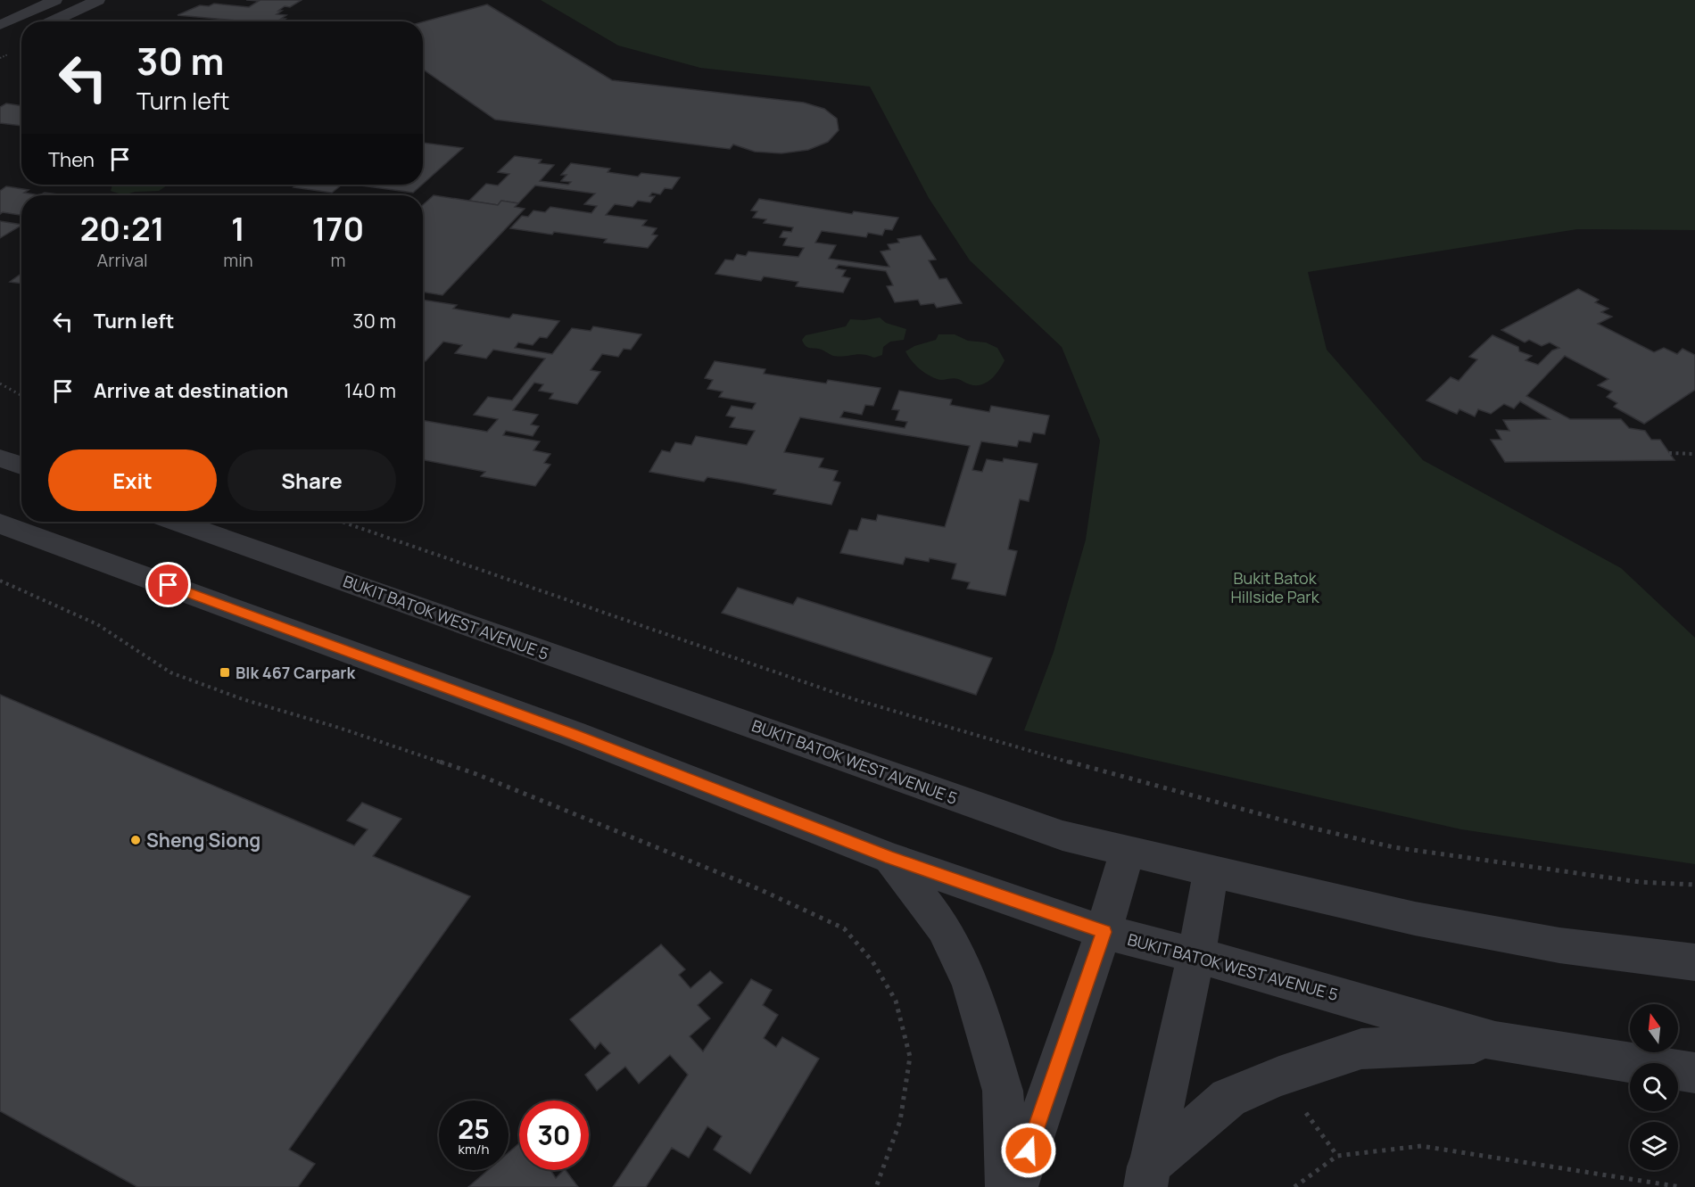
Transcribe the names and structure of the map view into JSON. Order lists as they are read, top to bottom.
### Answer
{
  "streets": {
    "street": ["BUKIT BATOK WEST AVENUE 5"]
  },
  "parks": ["Bukit Batok Hillside Park"],
  "places": {
    "transit": ["Blk 467 Carpark"],
    "other": ["Sheng Siong"]
  },
  "north": "top",
  "page": {
    "turn": ["30 m", "Turn left"],
    "then": "Then",
    "eta": [
      "20:21",
      "Arrival",
      "1",
      "min",
      "170",
      "m"
    ],
    "list": [
      {
        "name": "Turn left",
        "value": "30 m"
      },
      {
        "name": "Arrive at destination",
        "value": "140 m"
      }
    ],
    "buttons": ["Exit", "Share"],
    "speed": "25 km/h",
    "limit": "30"
  }
}
